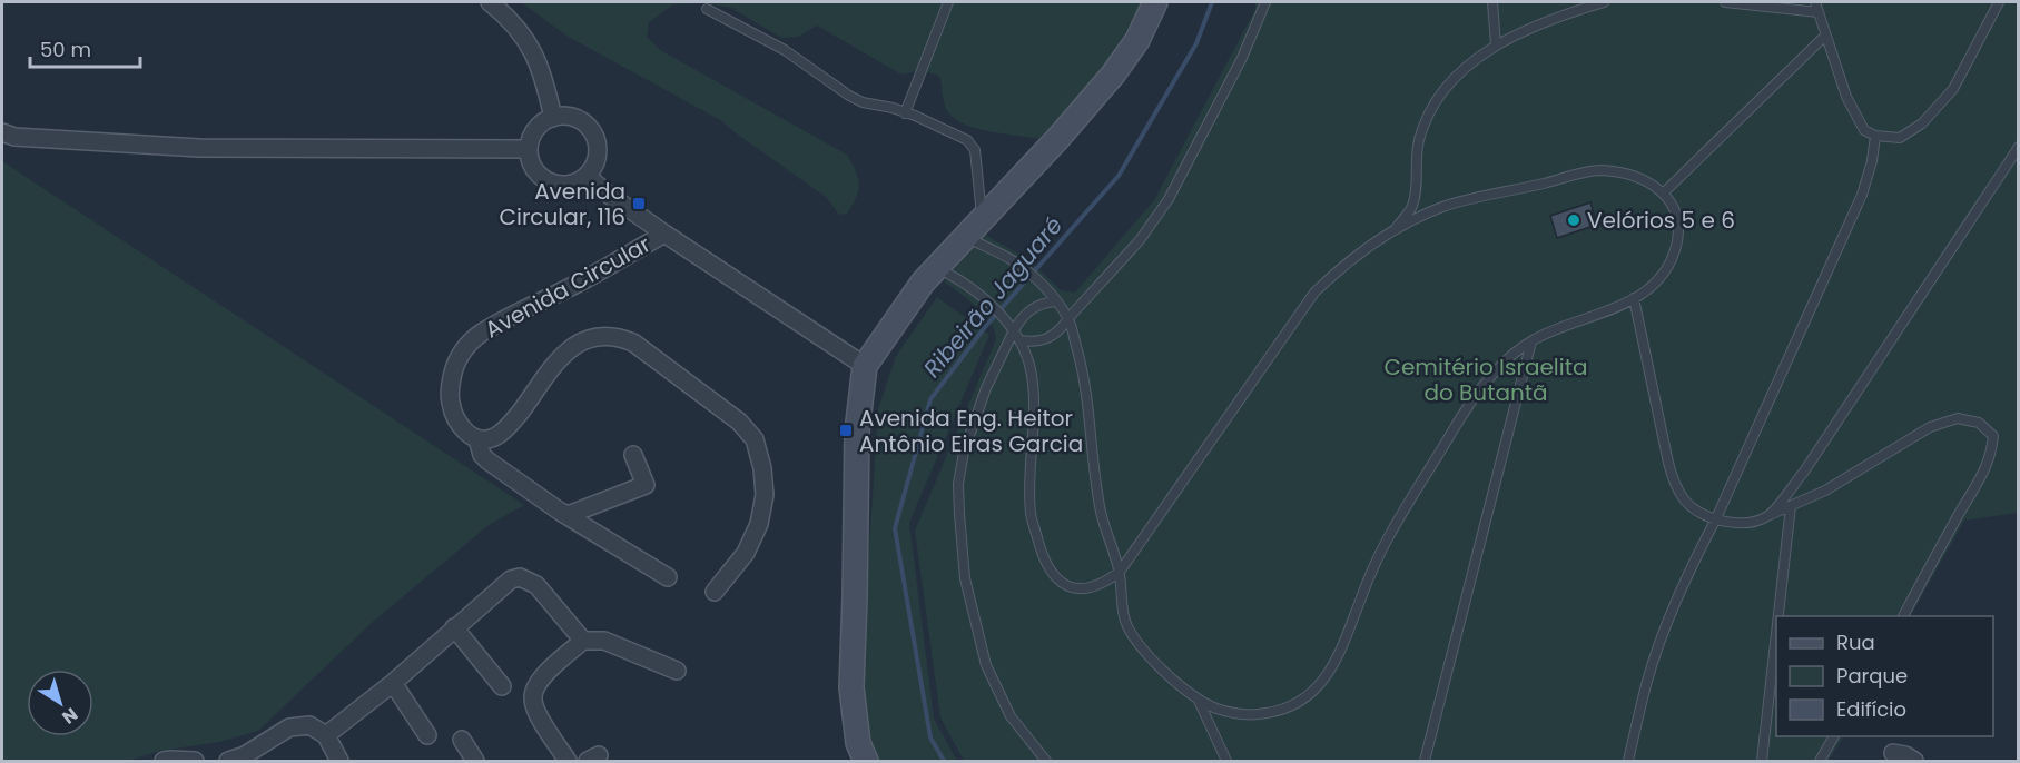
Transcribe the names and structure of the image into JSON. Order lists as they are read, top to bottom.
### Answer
{
  "streets": {
    "street": ["Avenida Circular"]
  },
  "water": ["Ribeirão Jaguaré"],
  "parks": ["Cemitério Israelita do Butantã"],
  "places": {
    "transit": ["Avenida Circular, 116", "Avenida Eng. Heitor Antônio Eiras Garcia"],
    "other": ["Velórios 5 e 6"]
  },
  "legend": ["Rua", "Parque", "Edifício"],
  "scale_bar": "50 m",
  "north": "bottom right"
}
